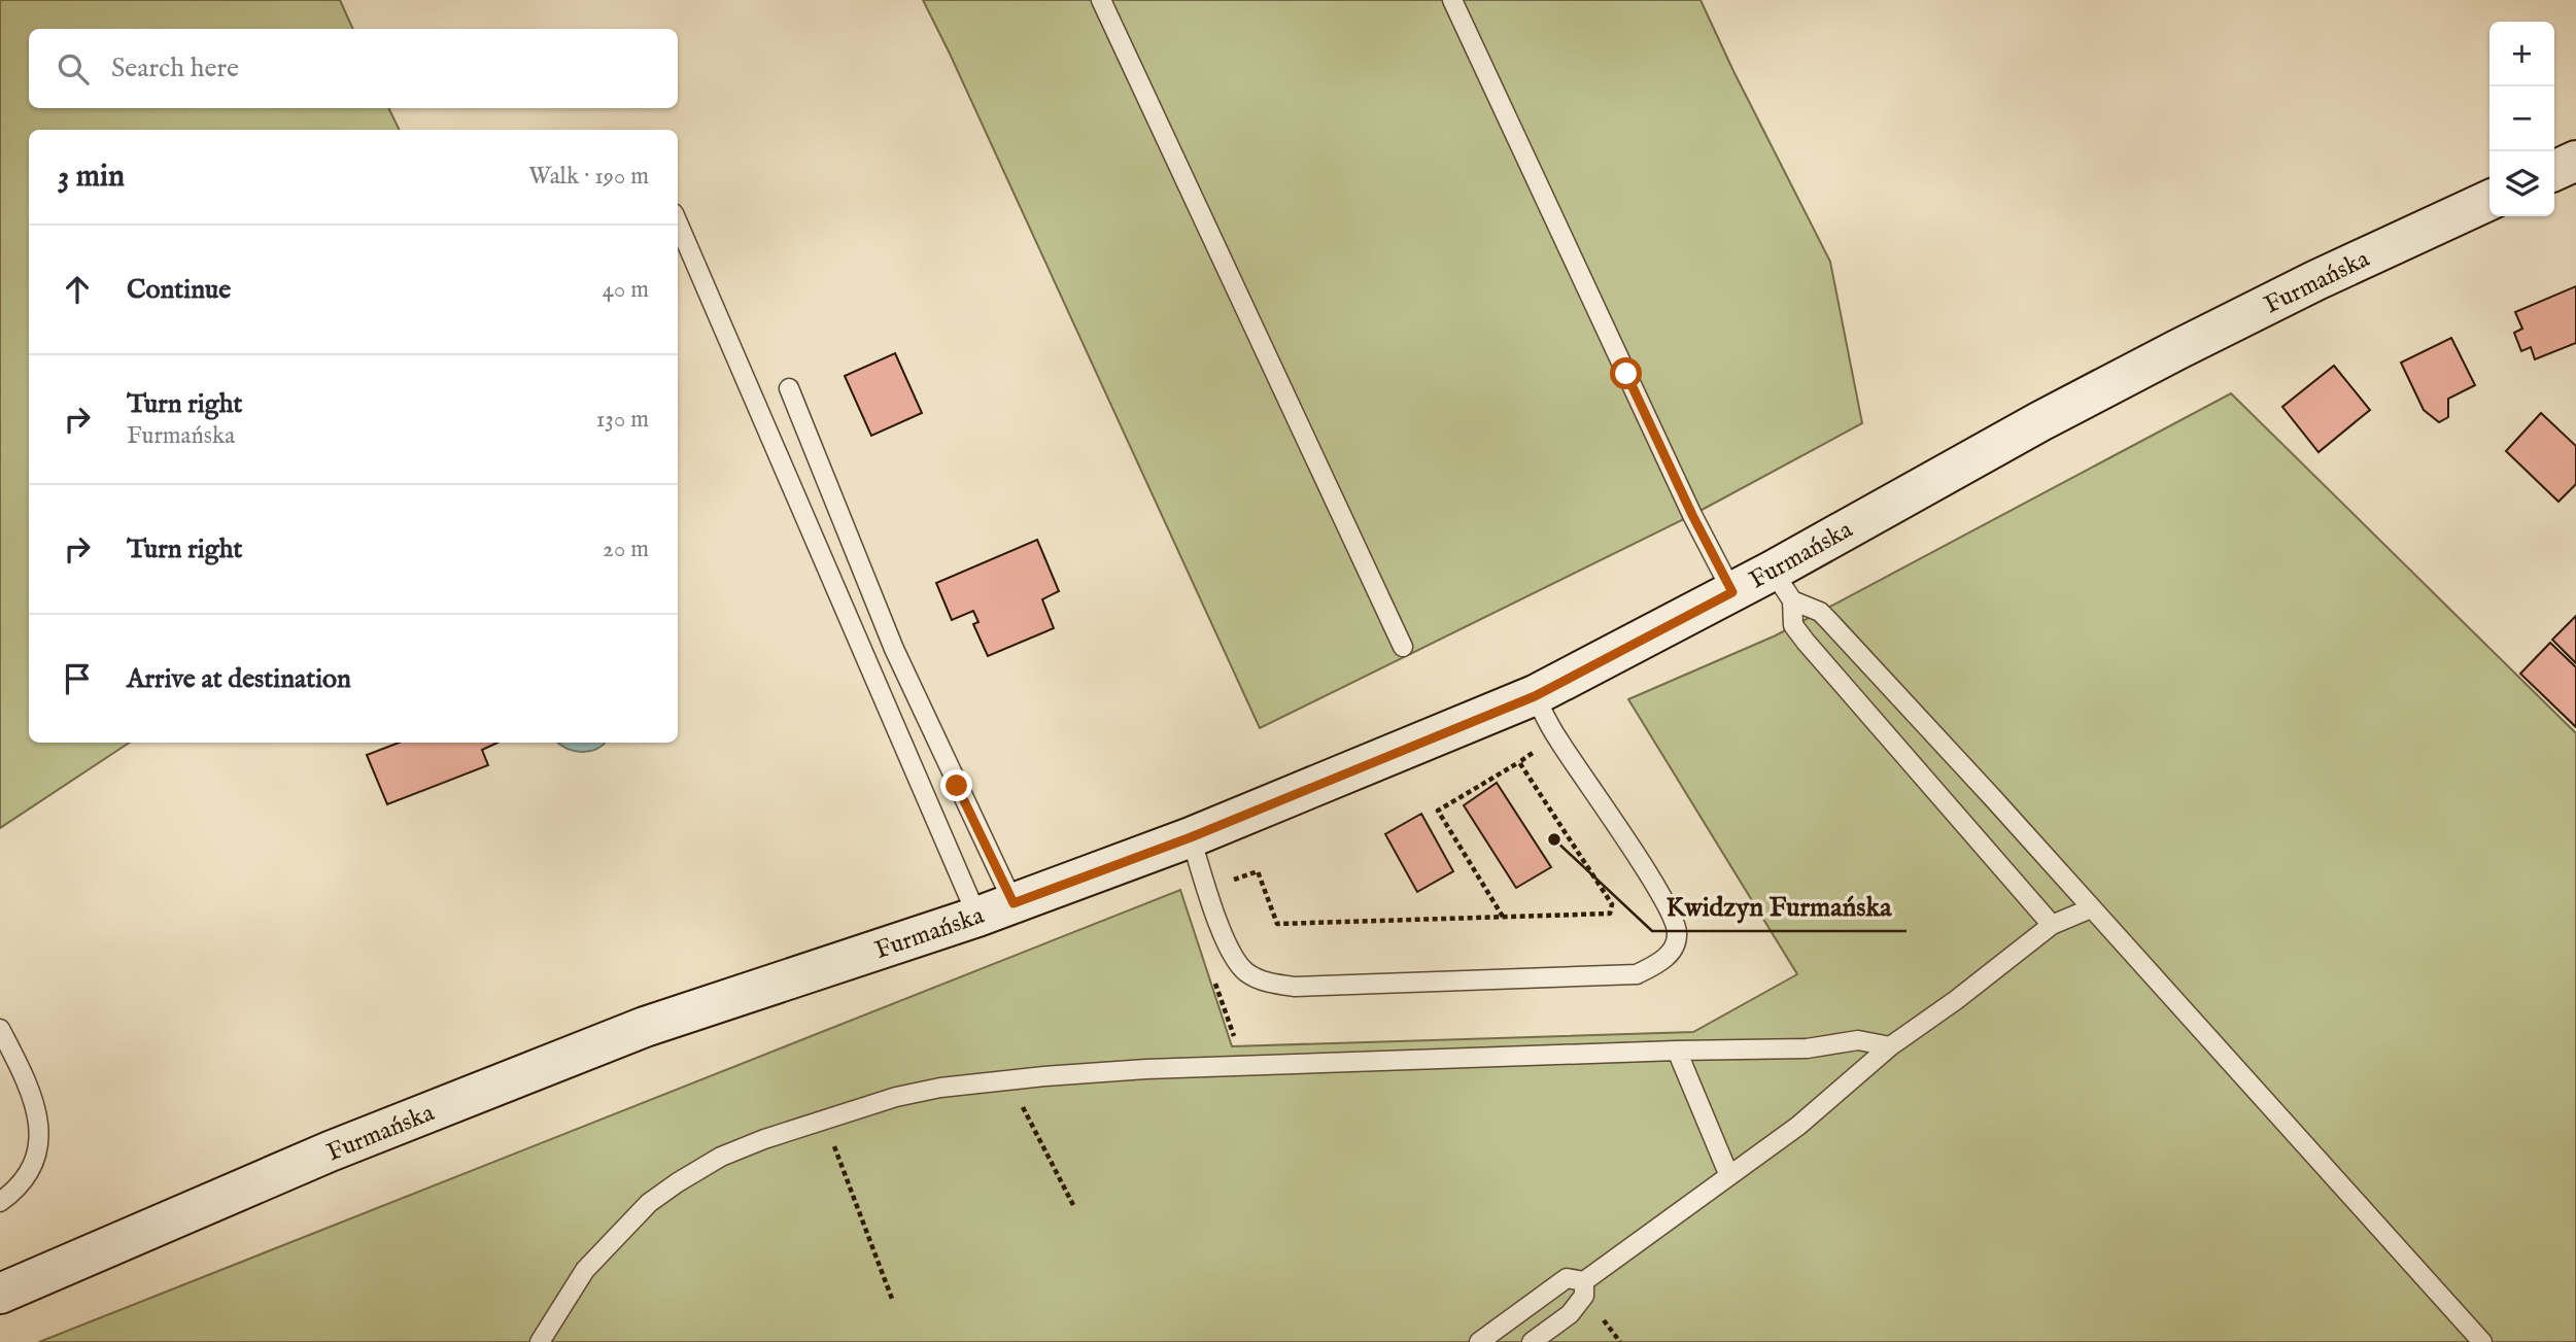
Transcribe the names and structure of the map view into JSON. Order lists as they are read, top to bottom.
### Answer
{
  "streets": {
    "street": ["Furmańska"]
  },
  "places": ["Kwidzyn Furmańska"],
  "page": {
    "map_buttons": ["+", "−"],
    "search": "Search here",
    "heading": ["3 min", "Walk · 190 m"],
    "list": [
      ["Continue", "40 m"],
      ["Turn right", "Furmańska", "130 m"],
      ["Turn right", "20 m"],
      "Arrive at destination"
    ]
  }
}
